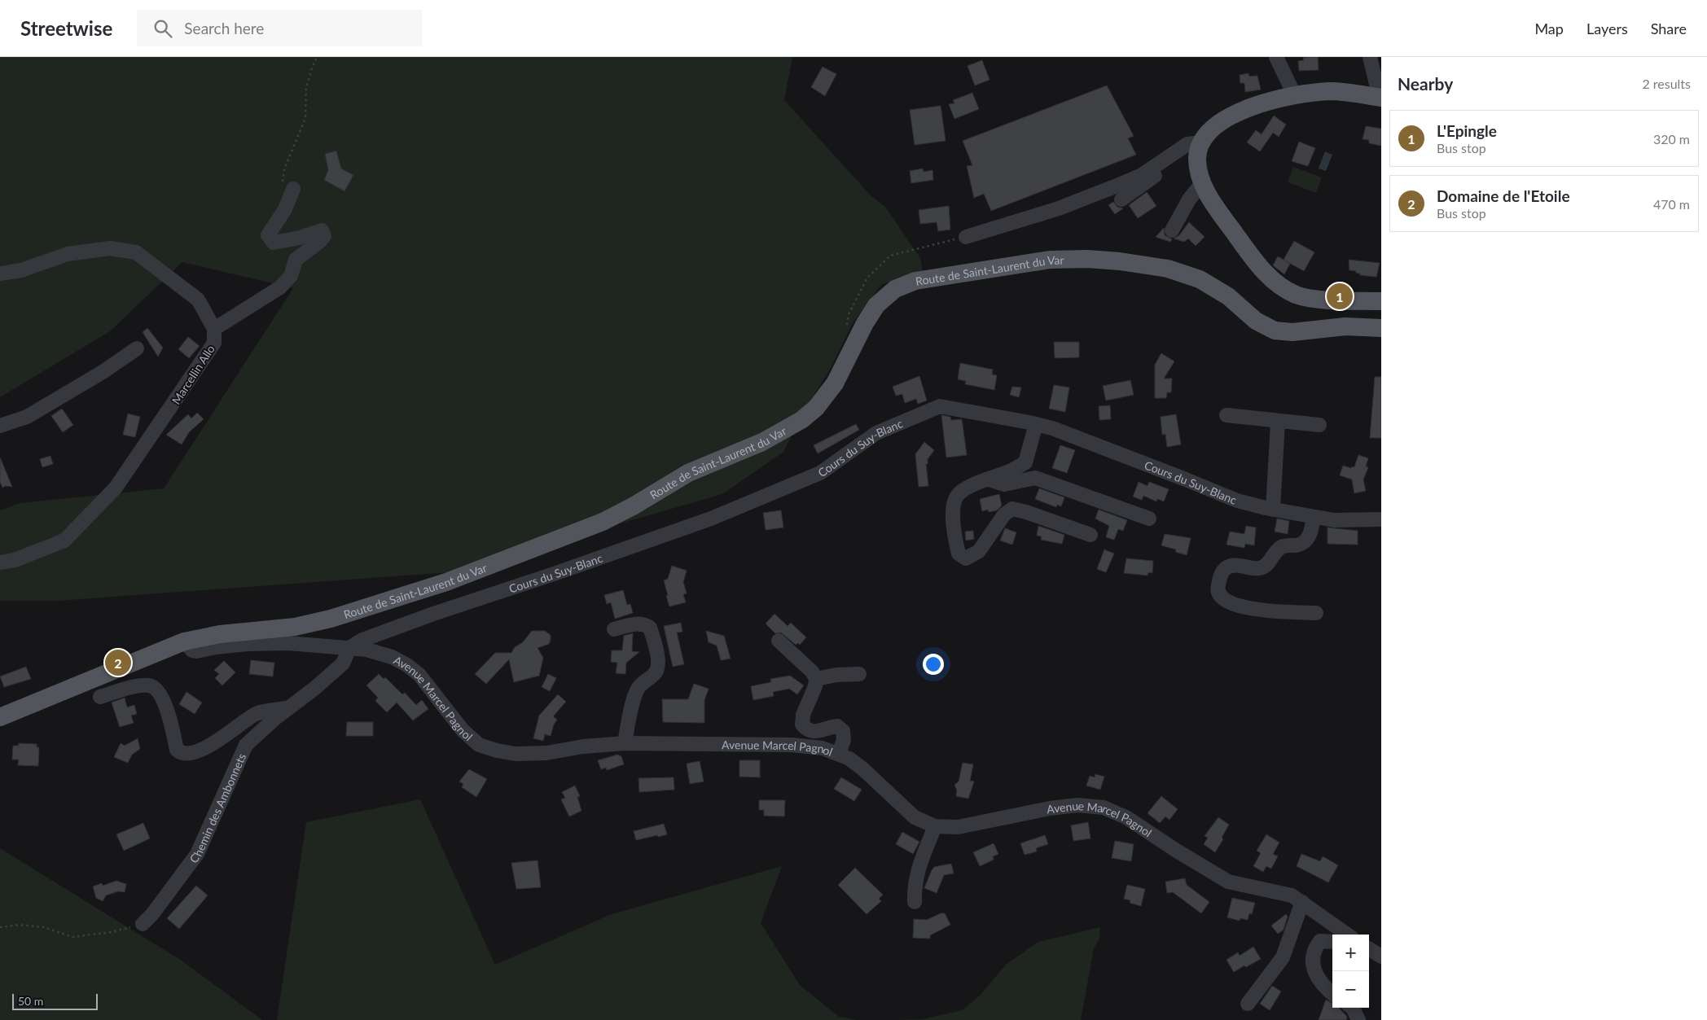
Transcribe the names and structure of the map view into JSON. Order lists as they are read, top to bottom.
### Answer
{
  "streets": {
    "main road": ["Route de Saint-Laurent du Var"],
    "street": [
      "Marcellin Allo",
      "Cours du Suy-Blanc",
      "Avenue Marcel Pagnol",
      "Chemin des Ambonnets"
    ]
  },
  "crossings": [
    ["Route de Saint-Laurent du Var", "Avenue Marcel Pagnol"],
    ["Cours du Suy-Blanc", "Avenue Marcel Pagnol"],
    ["Cours du Suy-Blanc", "Chemin des Ambonnets"],
    ["Avenue Marcel Pagnol", "Chemin des Ambonnets"]
  ],
  "scale_bar": "50 m",
  "page": {
    "header": "Streetwise",
    "search": "Search here",
    "nav": ["Map", "Layers", "Share"],
    "heading": ["Nearby", "2 results"],
    "list": [
      {
        "mark": "1",
        "name": "L'Epingle",
        "note": "Bus stop",
        "value": "320 m"
      },
      {
        "mark": "2",
        "name": "Domaine de l'Etoile",
        "note": "Bus stop",
        "value": "470 m"
      }
    ],
    "pins": ["1", "2"],
    "map_buttons": ["+", "−"],
    "scale": "50 m"
  }
}
